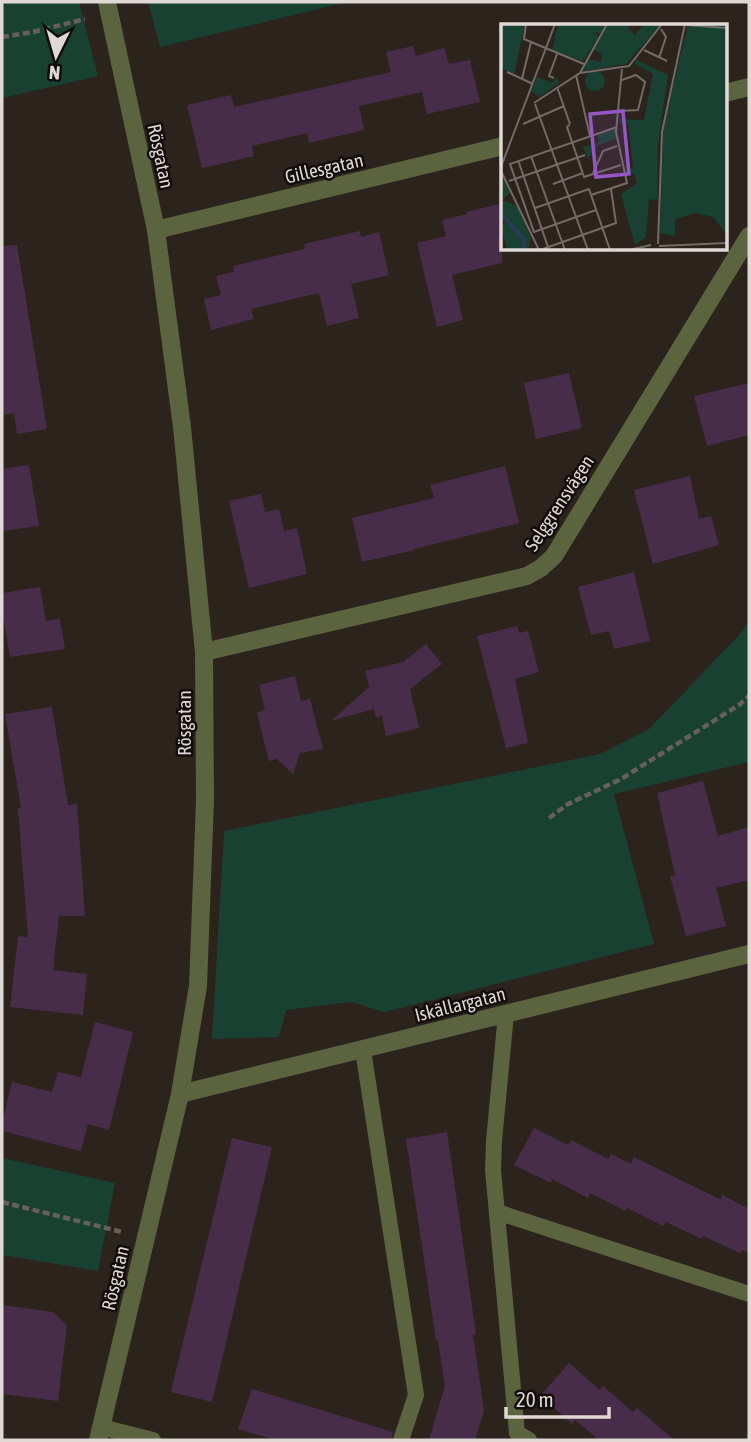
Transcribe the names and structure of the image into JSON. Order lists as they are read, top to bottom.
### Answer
{
  "streets": {
    "street": [
      "Rösgatan",
      "Gillesgatan",
      "Selggrensvägen",
      "Iskällargatan"
    ]
  },
  "crossings": [
    ["Rösgatan", "Gillesgatan"],
    ["Rösgatan", "Selggrensvägen"],
    ["Rösgatan", "Iskällargatan"]
  ],
  "scale_bar": "20 m",
  "north": "bottom"
}
